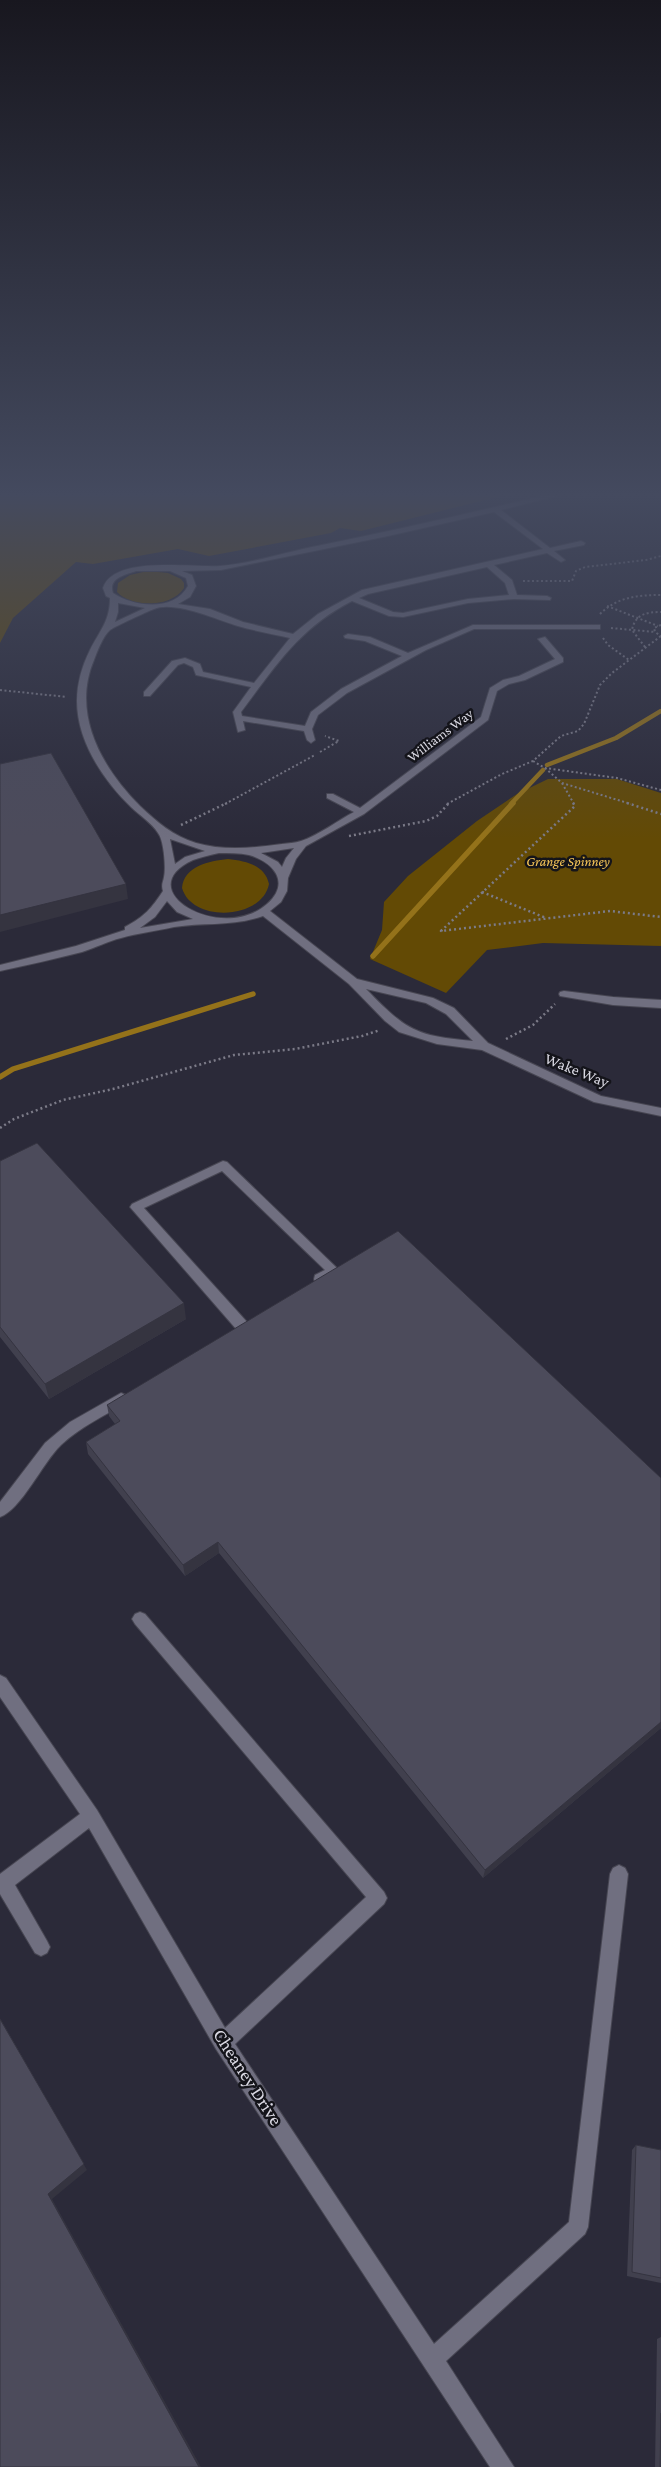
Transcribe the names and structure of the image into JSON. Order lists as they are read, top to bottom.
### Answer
{
  "streets": {
    "street": ["Williams Way", "Wake Way", "Cheaney Drive"]
  },
  "crossings": [
    ["Williams Way", "Wake Way"]
  ],
  "parks": ["Grange Spinney"]
}
